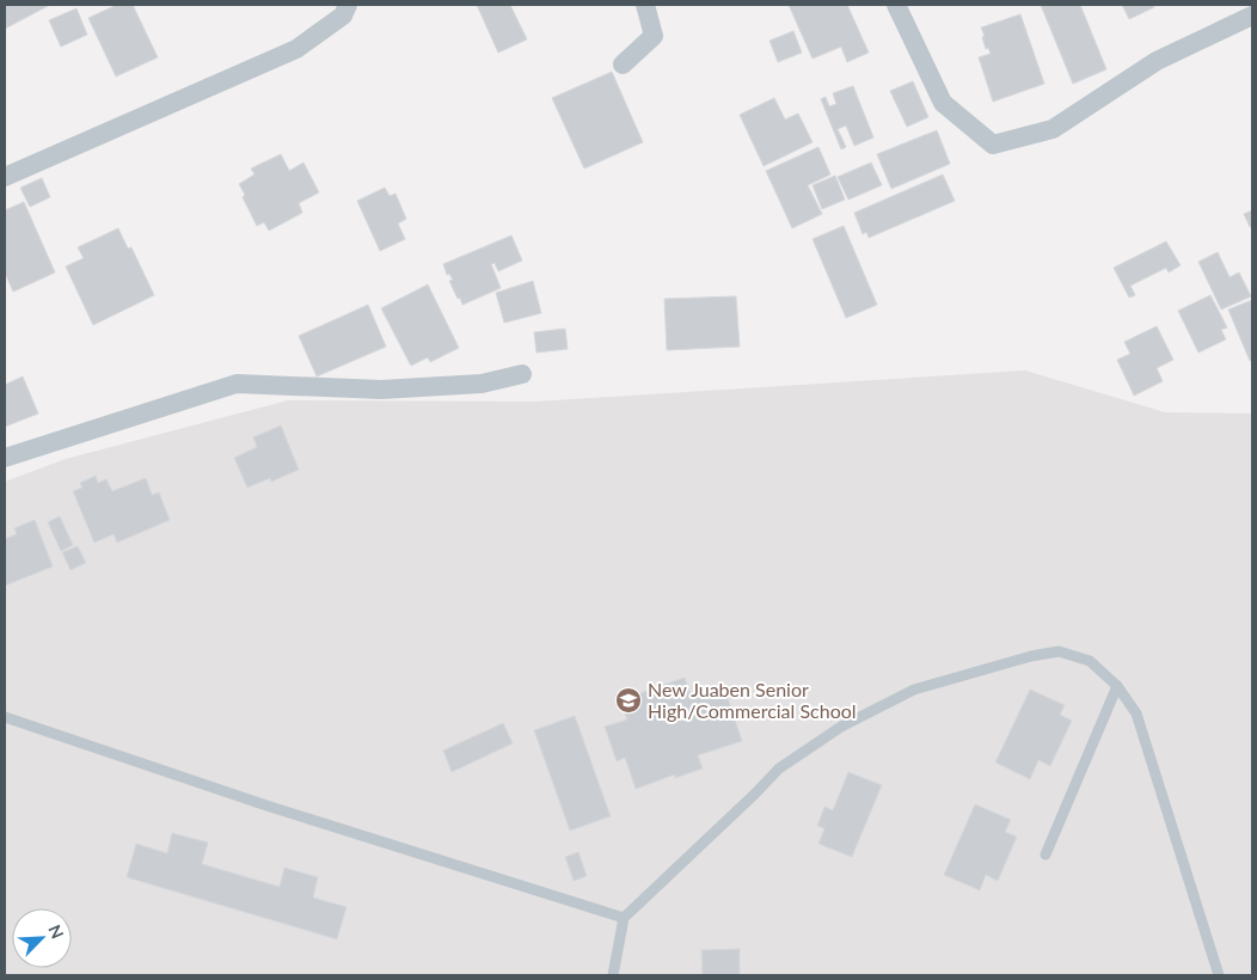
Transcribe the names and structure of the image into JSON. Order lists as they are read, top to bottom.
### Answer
{
  "places": {
    "school or university": ["New Juaben Senior High/Commercial School"]
  },
  "north": "top right"
}
